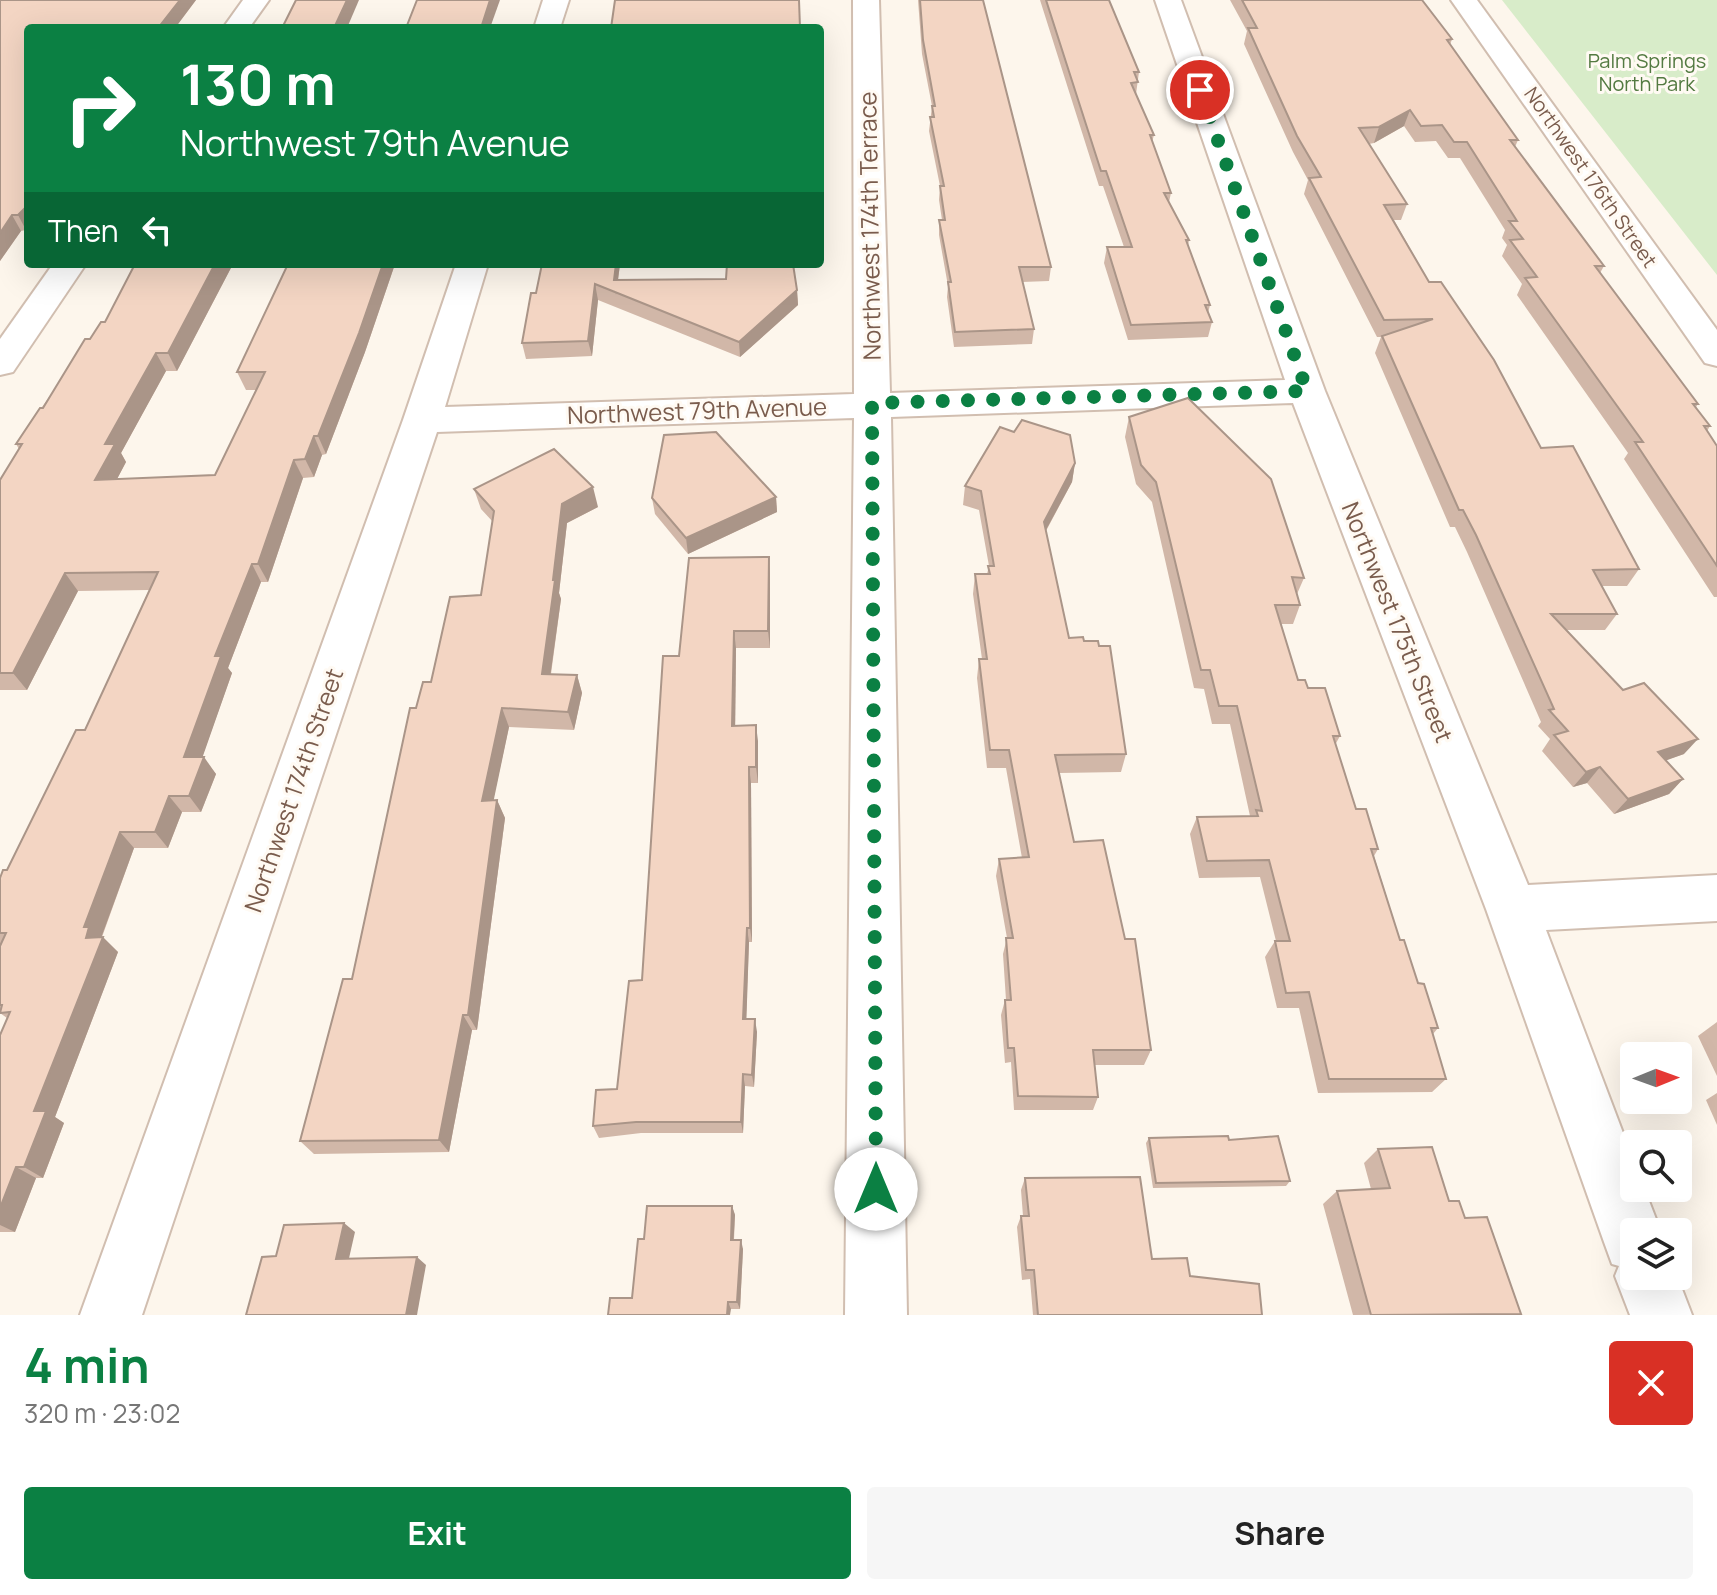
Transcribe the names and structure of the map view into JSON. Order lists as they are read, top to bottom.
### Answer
{
  "streets": {
    "street": [
      "Northwest 176th Street",
      "Northwest 174th Terrace",
      "Northwest 79th Avenue",
      "Northwest 175th Street",
      "Northwest 174th Street"
    ]
  },
  "crossings": [
    ["Northwest 174th Terrace", "Northwest 79th Avenue"],
    ["Northwest 79th Avenue", "Northwest 175th Street"],
    ["Northwest 79th Avenue", "Northwest 174th Street"]
  ],
  "parks": ["Palm Springs North Park"],
  "north": "right",
  "page": {
    "turn": ["130 m", "Northwest 79th Avenue"],
    "then": "Then",
    "heading": ["4 min", "320 m · 23:02"],
    "buttons": ["Exit", "Share"]
  }
}
